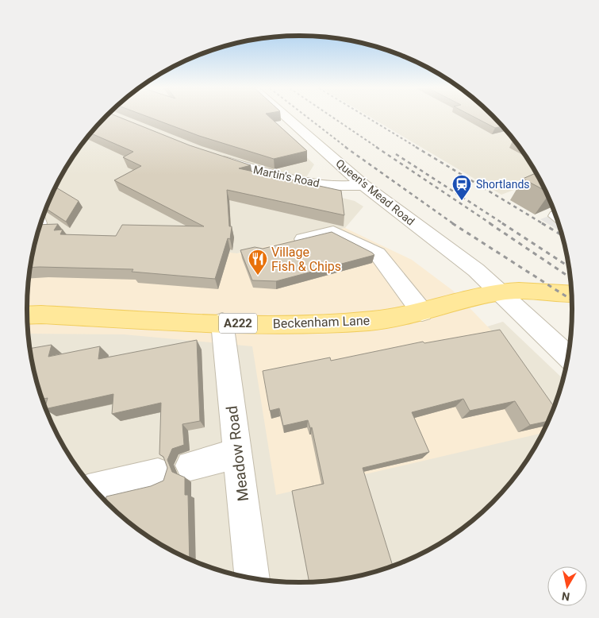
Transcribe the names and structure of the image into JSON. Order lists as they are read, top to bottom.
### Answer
{
  "streets": {
    "main road": ["Beckenham Lane", "A222"],
    "street": ["Martin's Road", "Queen's Mead Road", "Meadow Road"]
  },
  "crossings": [
    ["Martin's Road", "Queen's Mead Road"],
    ["Queen's Mead Road", "Beckenham Lane"],
    ["Queen's Mead Road", "A222"],
    ["Beckenham Lane", "A222"],
    ["Beckenham Lane", "Meadow Road"]
  ],
  "places": {
    "station": ["Shortlands"],
    "restaurant": ["Village Fish & Chips"]
  },
  "north": "bottom"
}
